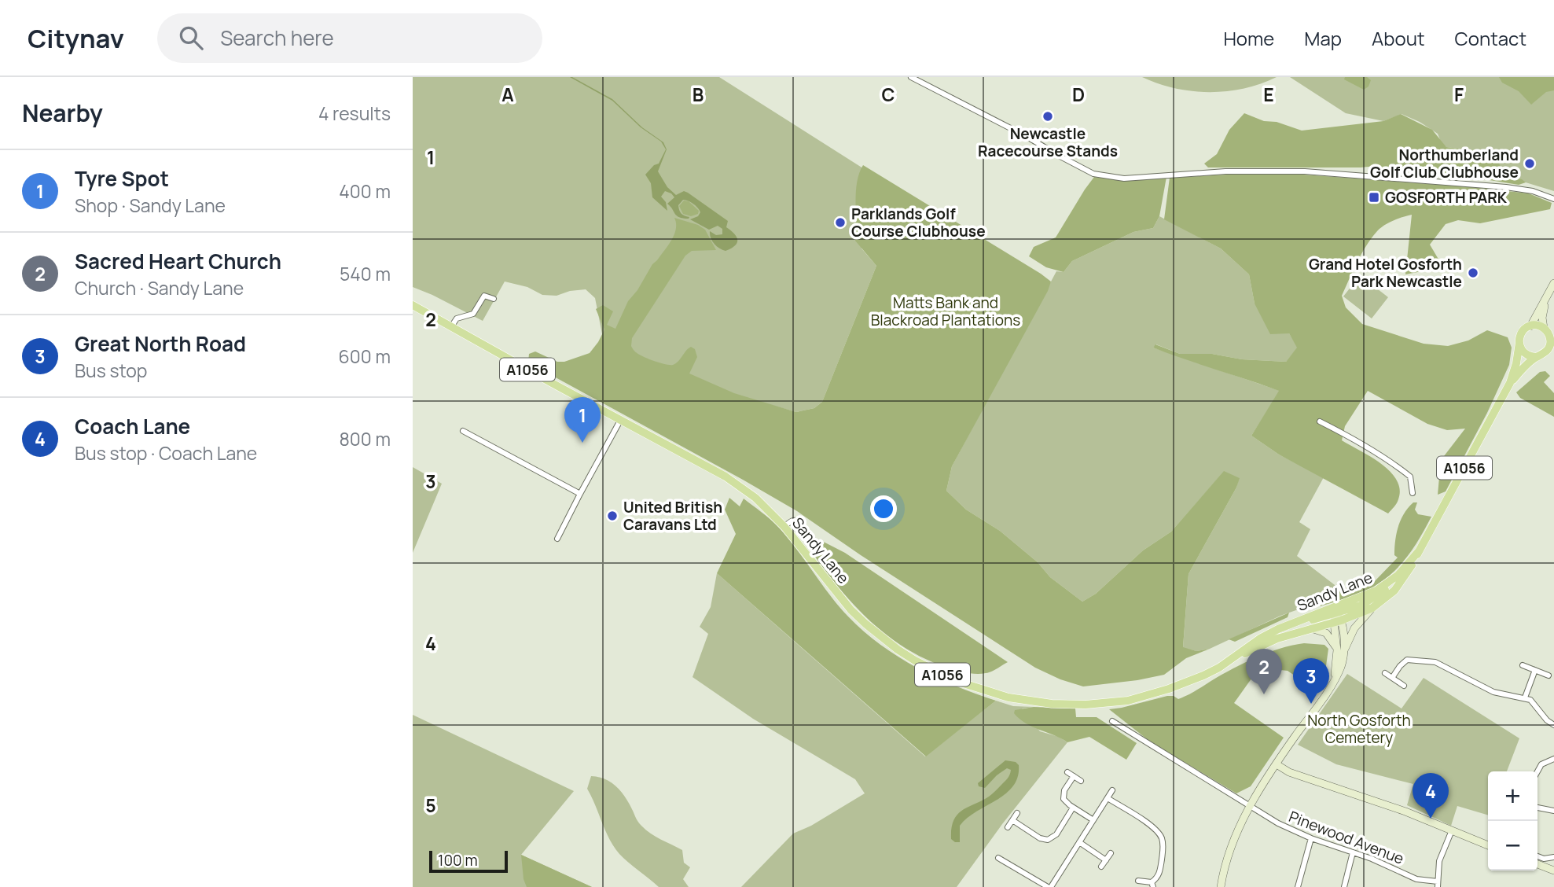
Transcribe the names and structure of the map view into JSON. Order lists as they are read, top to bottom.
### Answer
{
  "streets": {
    "main road": ["A1056", "Sandy Lane"],
    "street": ["Pinewood Avenue"]
  },
  "crossings": [
    ["A1056", "Sandy Lane"]
  ],
  "parks": ["Matts Bank and Blackroad Plantations", "North Gosforth Cemetery"],
  "places": {
    "other": [
      "Newcastle Racecourse Stands",
      "Northumberland Golf Club Clubhouse",
      "Parklands Golf Course Clubhouse",
      "Grand Hotel Gosforth Park Newcastle",
      "United British Caravans Ltd"
    ],
    "transit": ["GOSFORTH PARK"]
  },
  "scale_bar": "100 m",
  "page": {
    "header": "Citynav",
    "search": "Search here",
    "nav": [
      "Home",
      "Map",
      "About",
      "Contact"
    ],
    "heading": ["Nearby", "4 results"],
    "list": [
      {
        "mark": "1",
        "name": "Tyre Spot",
        "note": "Shop · Sandy Lane",
        "value": "400 m"
      },
      {
        "mark": "2",
        "name": "Sacred Heart Church",
        "note": "Church · Sandy Lane",
        "value": "540 m"
      },
      {
        "mark": "3",
        "name": "Great North Road",
        "note": "Bus stop",
        "value": "600 m"
      },
      {
        "mark": "4",
        "name": "Coach Lane",
        "note": "Bus stop · Coach Lane",
        "value": "800 m"
      }
    ],
    "pins": [
      "1",
      "2",
      "3",
      "4"
    ],
    "map_buttons": ["+", "−"],
    "scale": "100 m"
  },
  "grid": {
    "columns": [
      "A",
      "B",
      "C",
      "D",
      "E",
      "F"
    ],
    "rows": [
      "1",
      "2",
      "3",
      "4",
      "5"
    ]
  }
}
